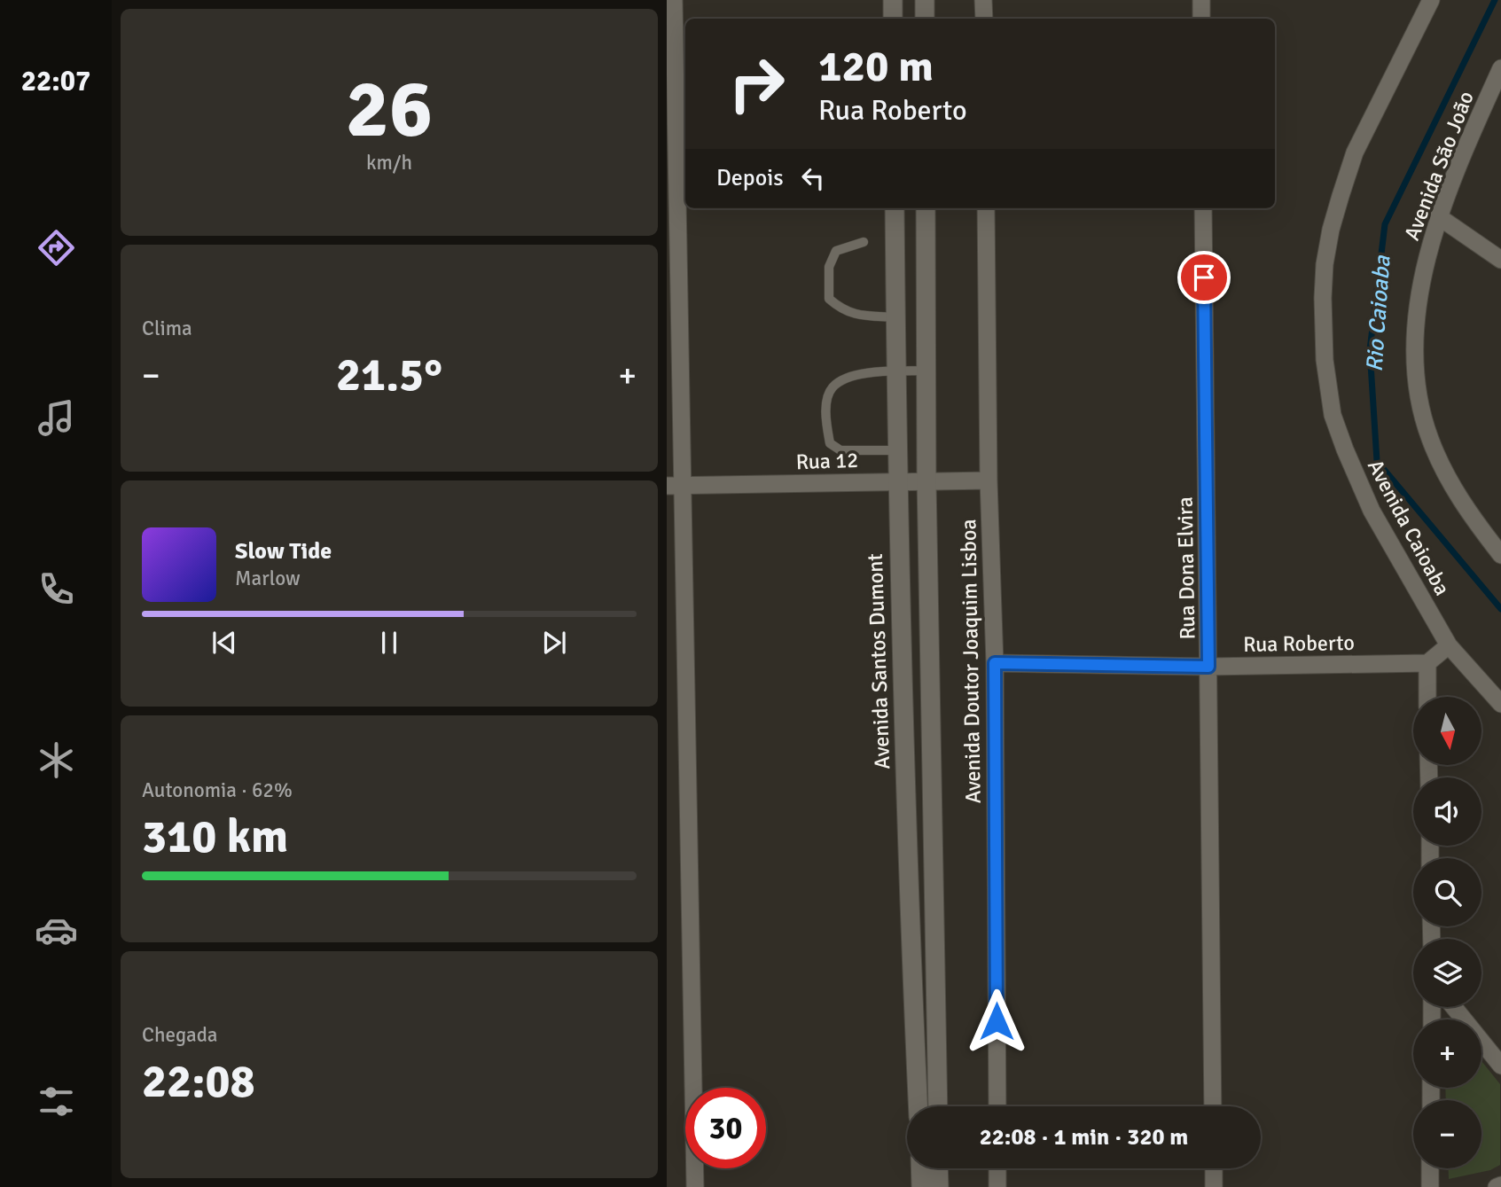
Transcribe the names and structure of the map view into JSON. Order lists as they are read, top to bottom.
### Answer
{
  "streets": {
    "main road": ["Avenida Santos Dumont"],
    "street": [
      "Avenida São João",
      "Rua 12",
      "Avenida Caioaba",
      "Rua Dona Elvira",
      "Rua Roberto",
      "Avenida Doutor Joaquim Lisboa"
    ]
  },
  "crossings": [
    ["Rua 12", "Avenida Santos Dumont"],
    ["Rua 12", "Avenida Doutor Joaquim Lisboa"],
    ["Rua Dona Elvira", "Rua Roberto"],
    ["Rua Roberto", "Avenida Doutor Joaquim Lisboa"]
  ],
  "water": ["Rio Caioaba"],
  "north": "bottom",
  "page": {
    "tabs": "22:07",
    "tile": [
      ["26", "km/h"],
      "Clima",
      ["Autonomia · 62%", "310 km"],
      ["Chegada", "22:08"]
    ],
    "turn": ["120 m", "Rua Roberto"],
    "then": "Depois",
    "heat": ["−", "21.5°", "+"],
    "song": ["Slow Tide", "Marlow"],
    "map_buttons": ["+", "−"],
    "limit": "30",
    "trip": "22:08 · 1 min · 320 m"
  }
}
